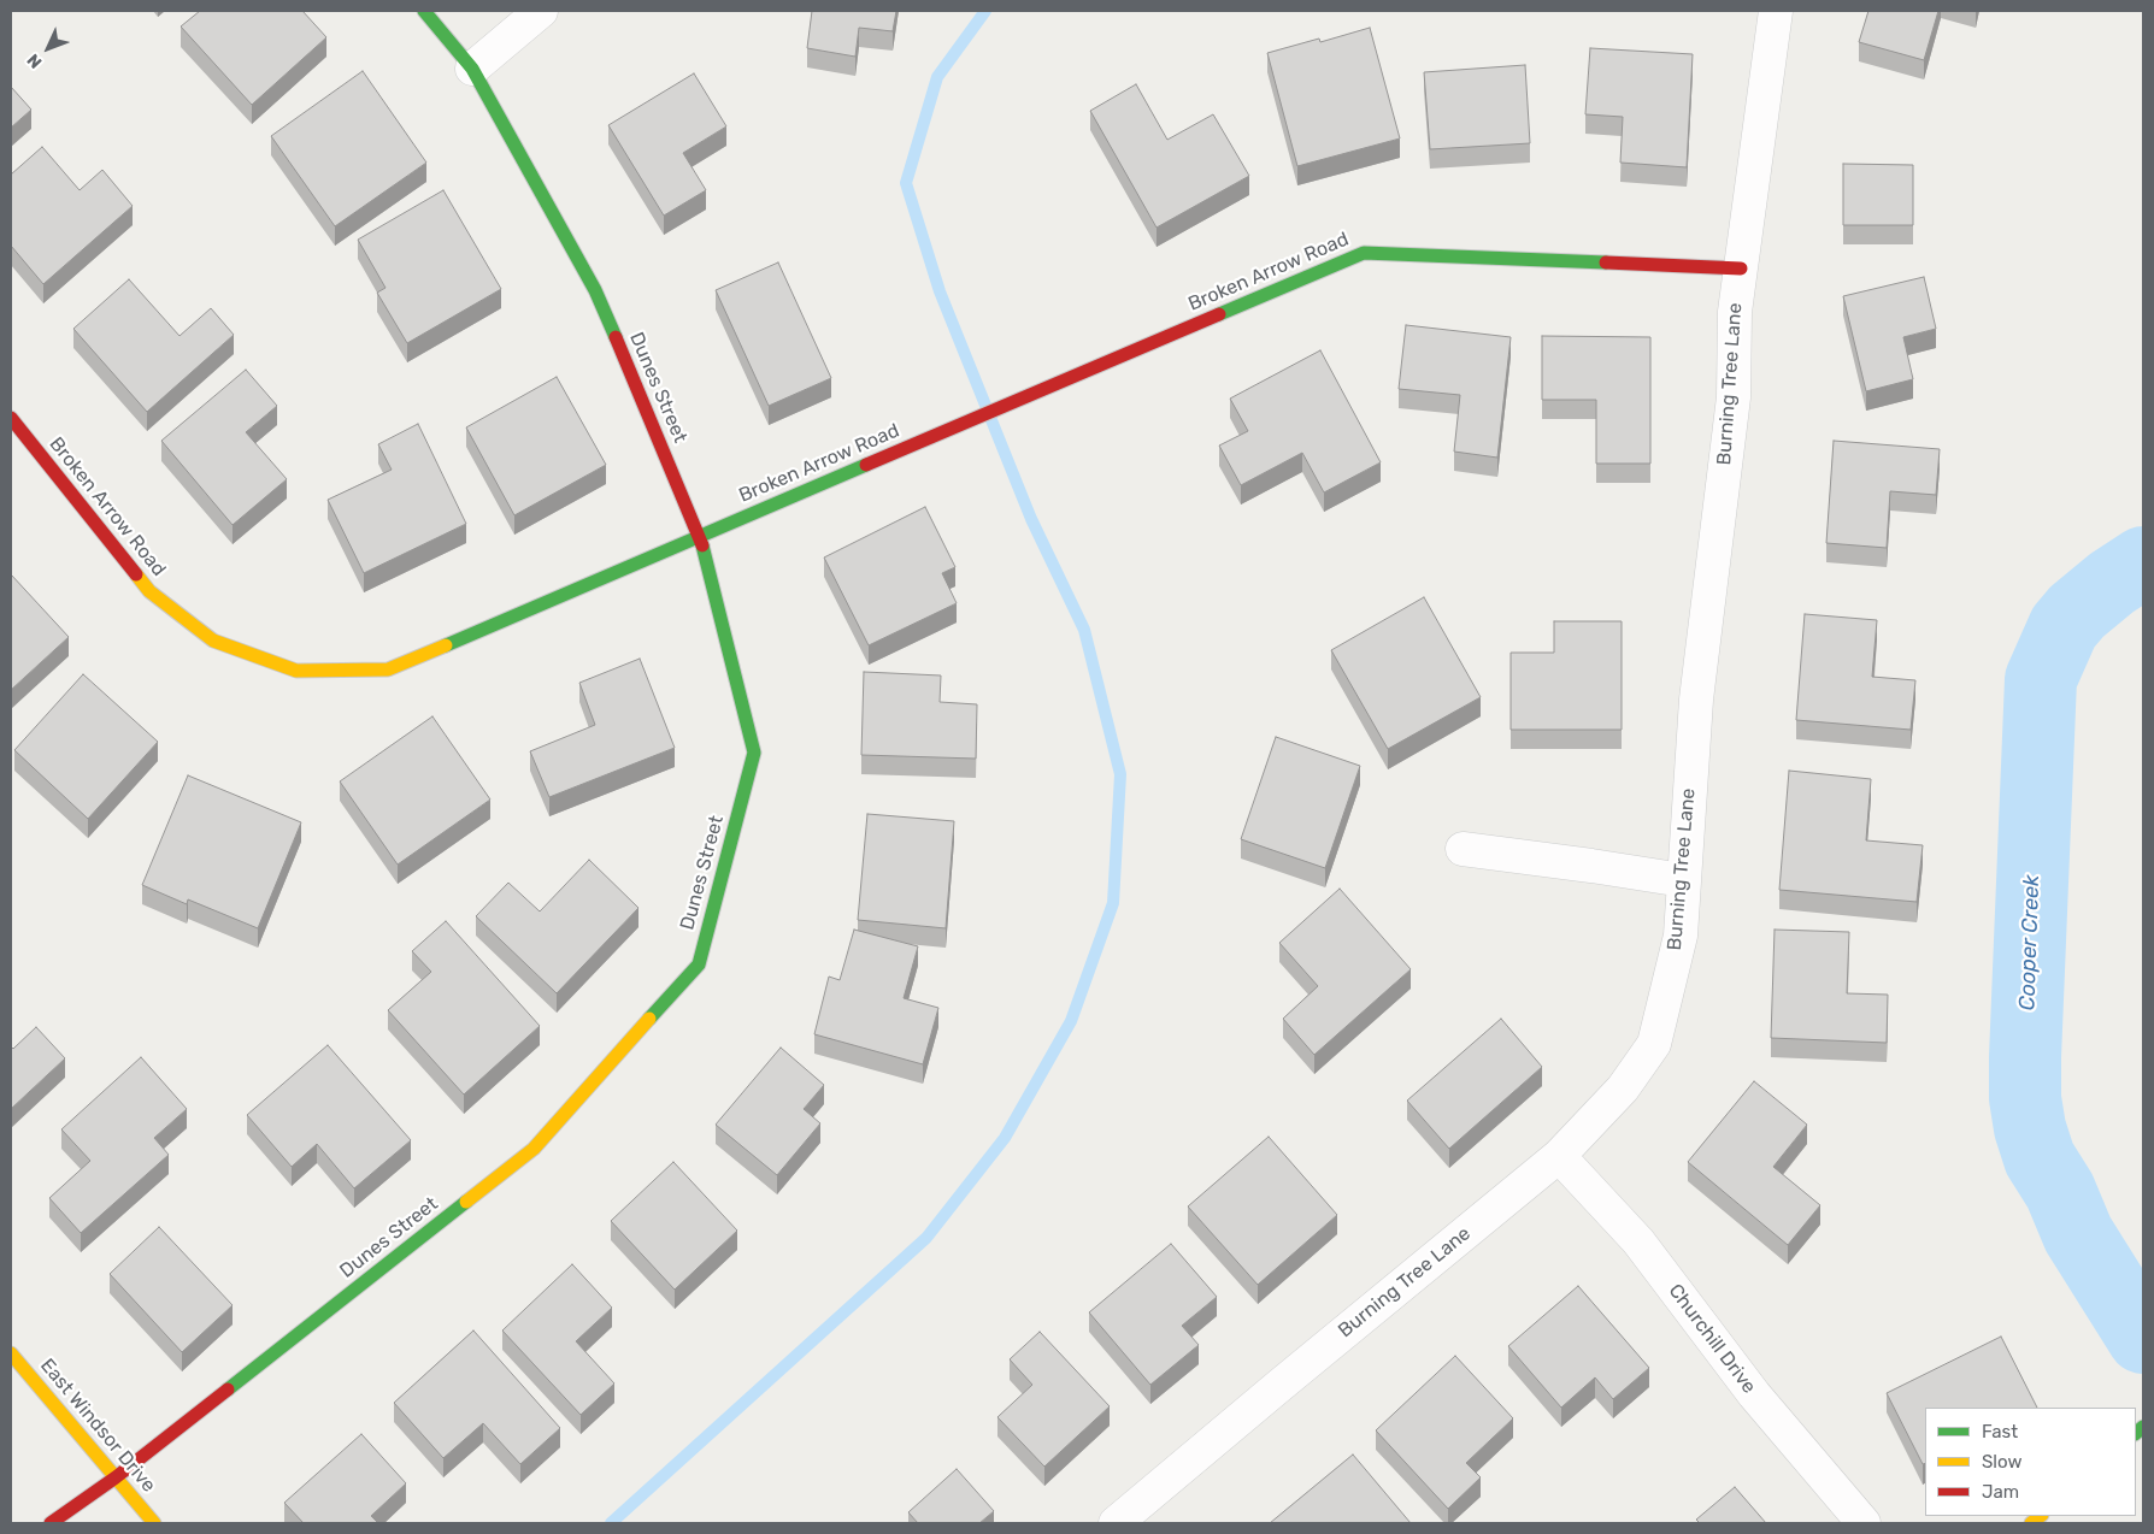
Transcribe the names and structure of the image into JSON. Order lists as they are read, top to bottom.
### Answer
{
  "streets": {
    "street": [
      "Broken Arrow Road",
      "Burning Tree Lane",
      "Dunes Street",
      "Churchill Drive",
      "East Windsor Drive"
    ]
  },
  "crossings": [
    ["Broken Arrow Road", "Burning Tree Lane"],
    ["Broken Arrow Road", "Dunes Street"],
    ["Burning Tree Lane", "Churchill Drive"],
    ["Dunes Street", "East Windsor Drive"]
  ],
  "water": ["Cooper Creek"],
  "legend": ["Fast", "Slow", "Jam"],
  "north": "bottom left"
}
